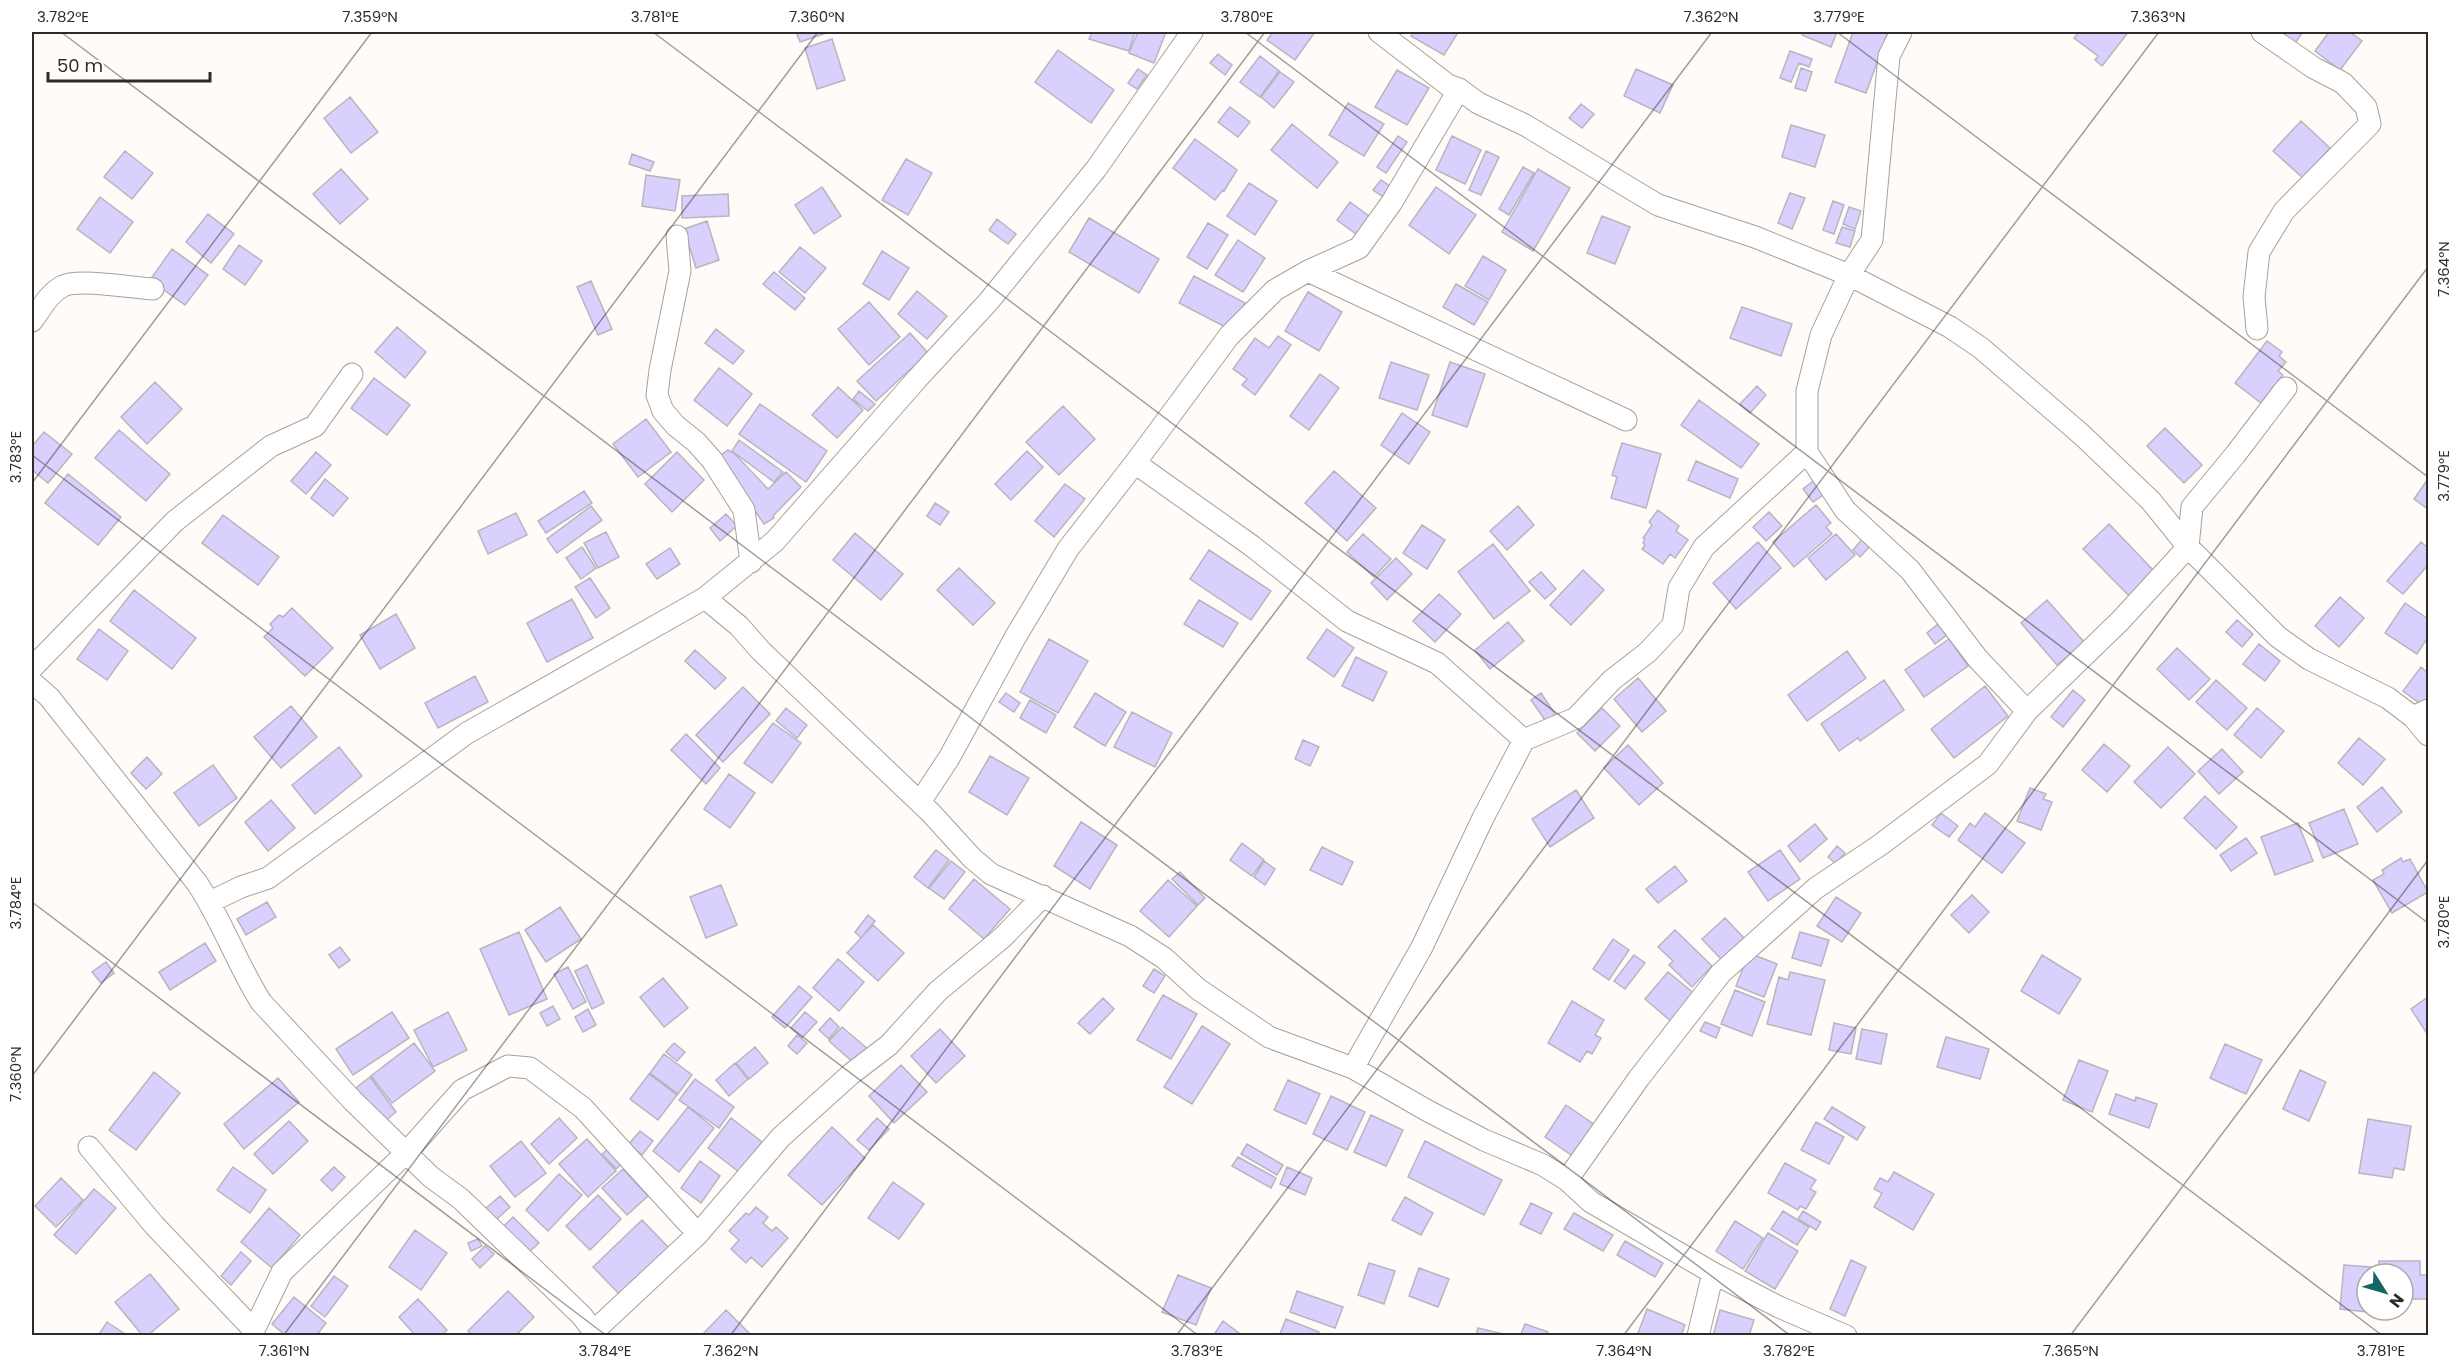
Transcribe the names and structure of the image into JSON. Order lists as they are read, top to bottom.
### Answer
{
  "scale_bar": "50 m",
  "north": "bottom right",
  "coordinates": [
    "3.782°E",
    "7.359°N",
    "3.781°E",
    "7.360°N",
    "3.780°E",
    "7.362°N",
    "3.779°E",
    "7.363°N",
    "7.364°N",
    "3.783°E",
    "3.784°E",
    "7.361°N",
    "7.365°N"
  ]
}
